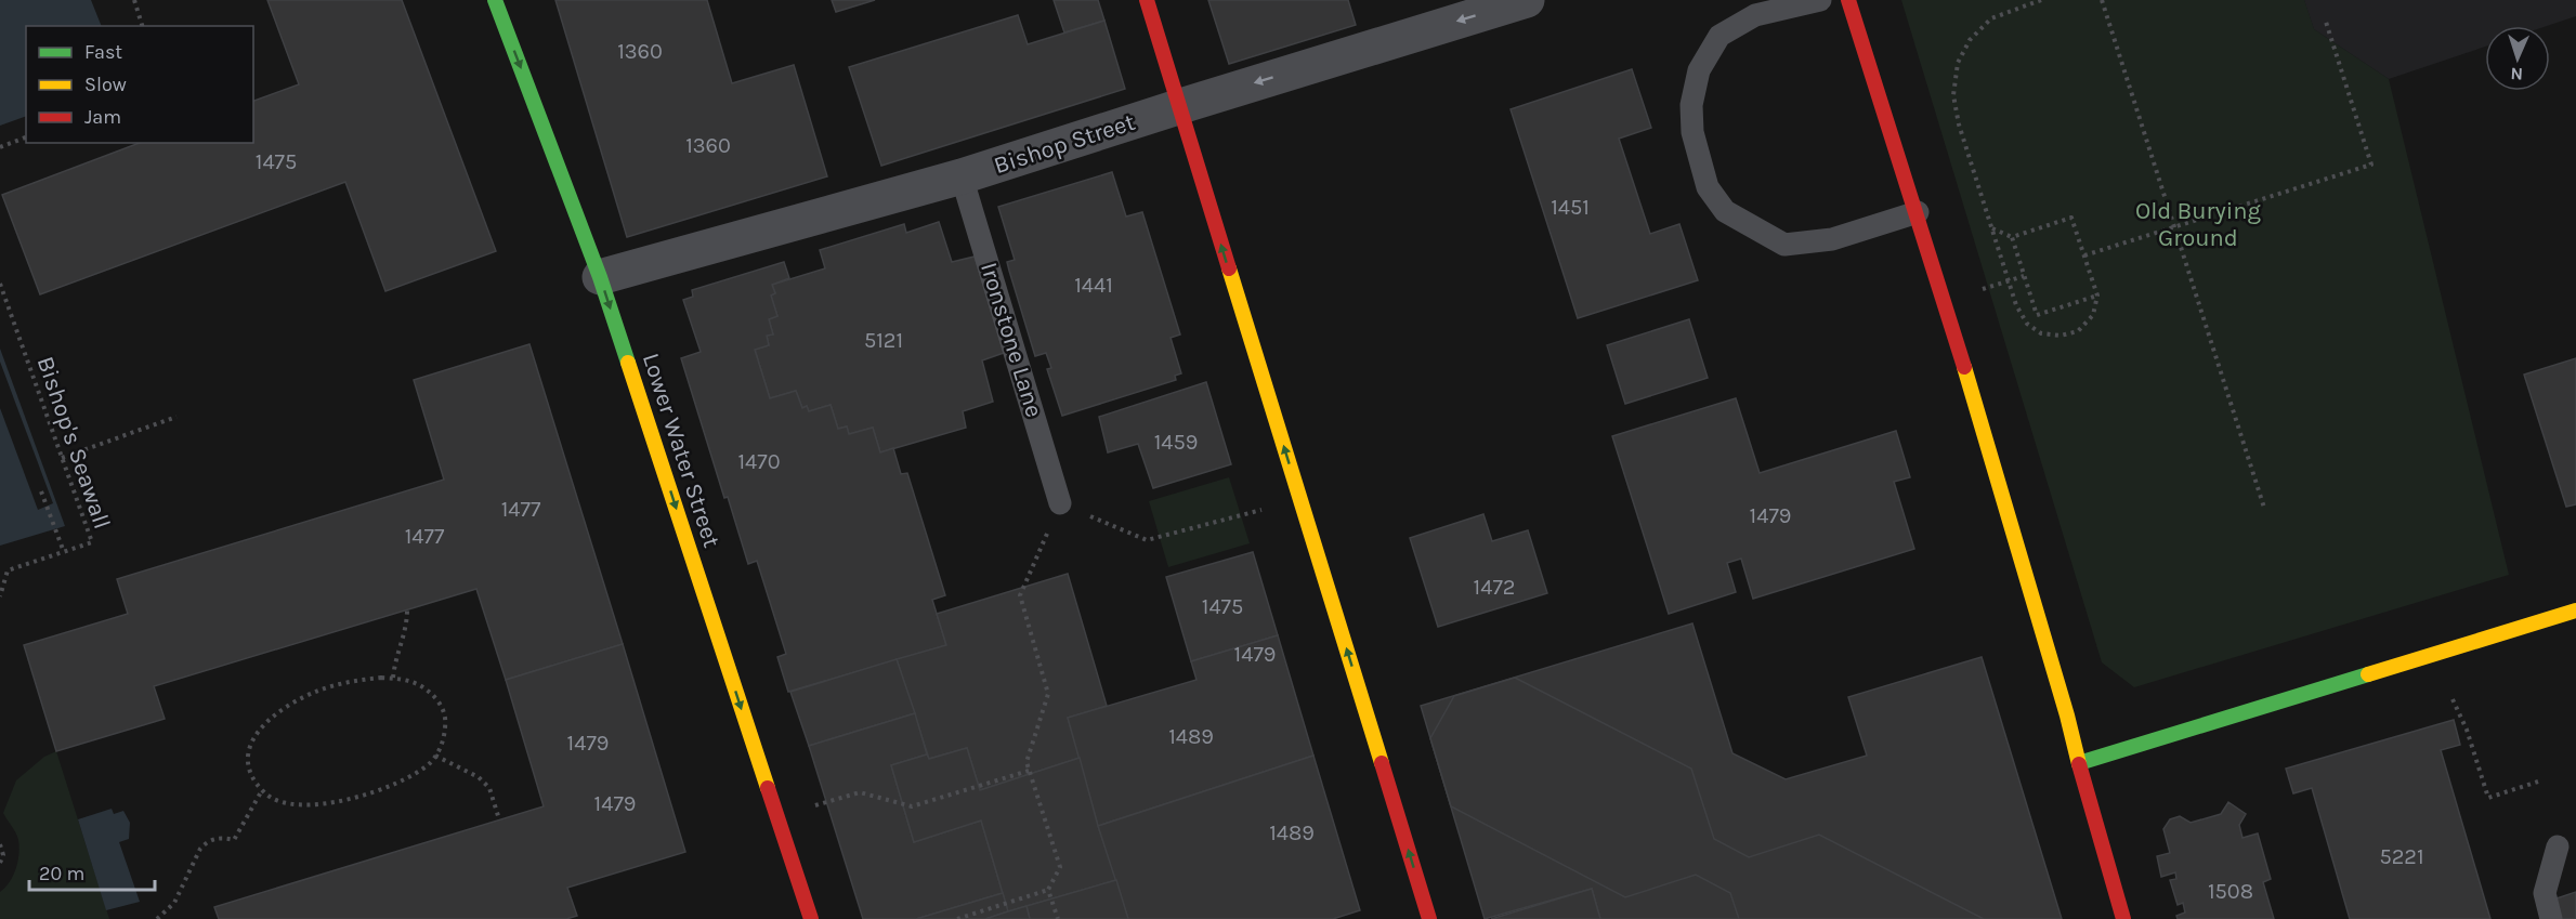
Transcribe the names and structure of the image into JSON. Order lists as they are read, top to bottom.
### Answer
{
  "streets": {
    "street": ["Bishop Street", "Lower Water Street"],
    "lane": ["Ironstone Lane"],
    "path": ["Bishop's Seawall"]
  },
  "crossings": [
    ["Bishop Street", "Ironstone Lane"],
    ["Bishop Street", "Lower Water Street"]
  ],
  "one_way": ["Bishop Street", "Lower Water Street"],
  "parks": ["Old Burying Ground"],
  "house_numbers": [
    "1360",
    "1360",
    "1475",
    "1451",
    "1441",
    "5121",
    "1459",
    "1470",
    "1477",
    "1479",
    "1477",
    "1472",
    "1475",
    "1479",
    "1489",
    "1479",
    "1479",
    "1489",
    "5221",
    "1508"
  ],
  "legend": ["Fast", "Slow", "Jam"],
  "scale_bar": "20 m",
  "north": "bottom"
}
